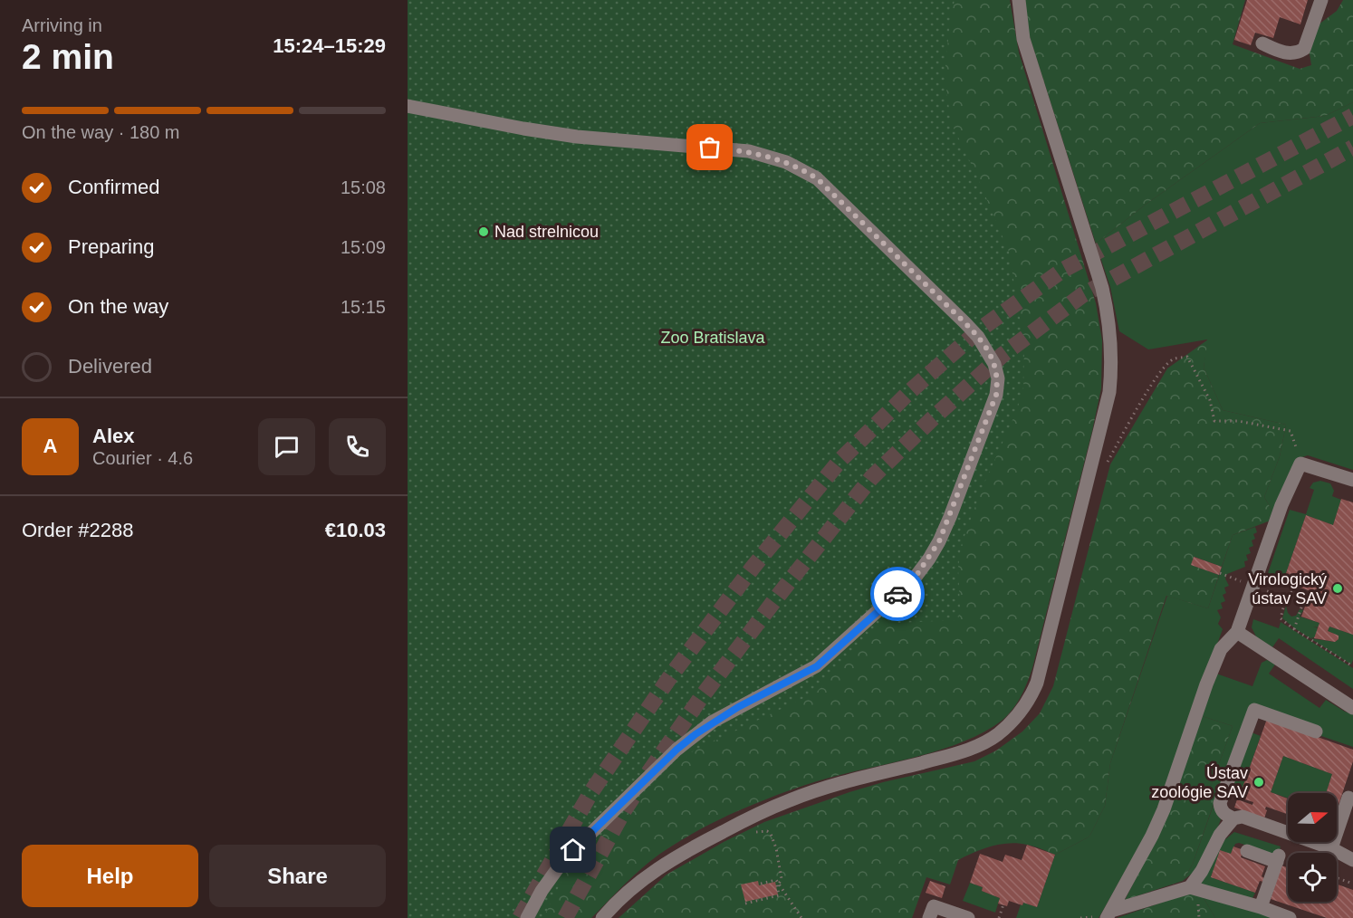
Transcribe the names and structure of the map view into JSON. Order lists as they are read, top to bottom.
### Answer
{
  "parks": ["Zoo Bratislava"],
  "places": ["Nad strelnicou", "Virologický ústav SAV", "Ústav zoológie SAV"],
  "north": "right",
  "page": {
    "heading": ["2 min", "Arriving in", "15:24–15:29"],
    "panel": [
      "Alex",
      "Courier · 4.6",
      "Order #2288",
      "€10.03"
    ],
    "bar": "On the way · 180 m",
    "list": [
      ["Confirmed", "15:08"],
      ["Preparing", "15:09"],
      ["On the way", "15:15"],
      "Delivered"
    ],
    "round": "A",
    "buttons": ["Help", "Share"]
  }
}
